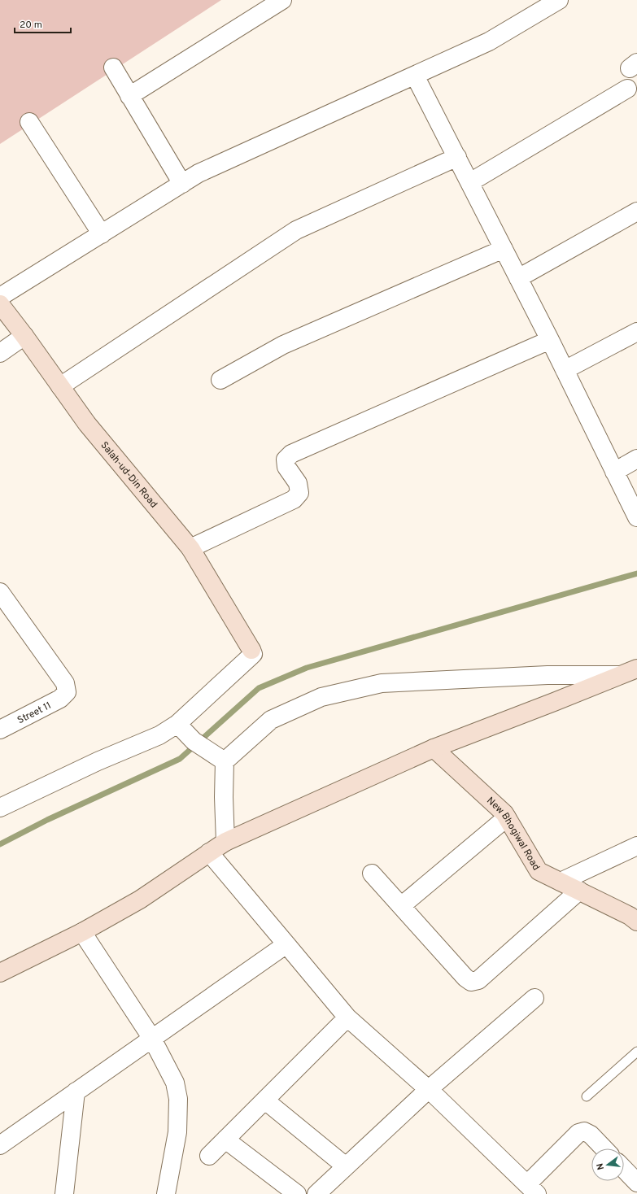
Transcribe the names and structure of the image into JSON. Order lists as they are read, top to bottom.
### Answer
{
  "streets": {
    "street": ["Salah-ud-Din Road", "Street 11", "New Bhogiwal Road"]
  },
  "scale_bar": "20 m",
  "north": "left"
}
